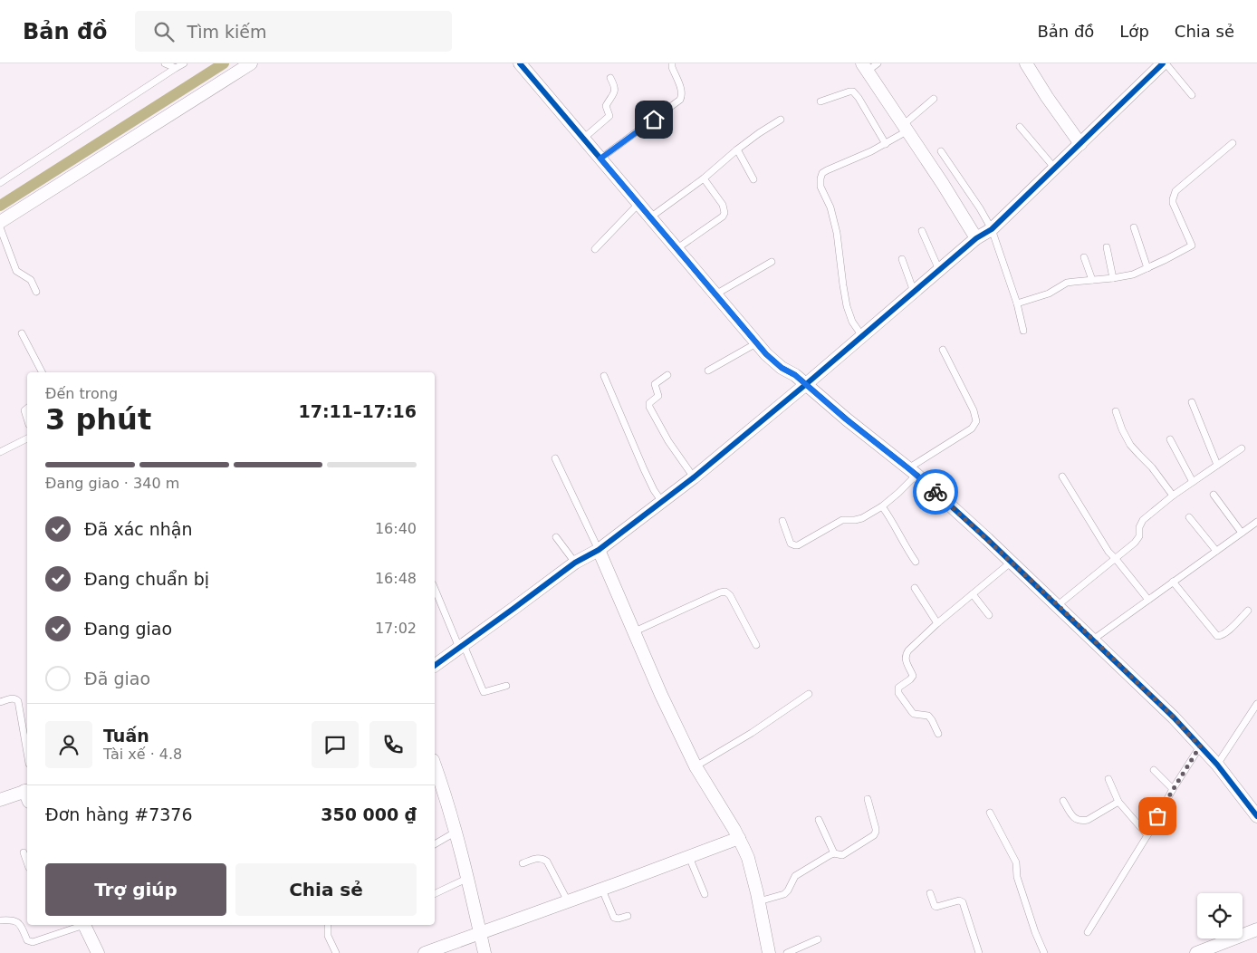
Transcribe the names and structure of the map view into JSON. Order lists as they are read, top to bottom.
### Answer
{
  "page": {
    "header": "Bản đồ",
    "search": "Tìm kiếm",
    "nav": ["Bản đồ", "Lớp", "Chia sẻ"],
    "heading": ["3 phút", "Đến trong", "17:11–17:16"],
    "panel": [
      "Tuấn",
      "Tài xế · 4.8",
      "Đơn hàng #7376",
      "350 000 ₫"
    ],
    "bar": "Đang giao · 340 m",
    "list": [
      ["Đã xác nhận", "16:40"],
      ["Đang chuẩn bị", "16:48"],
      ["Đang giao", "17:02"],
      "Đã giao"
    ],
    "buttons": ["Trợ giúp", "Chia sẻ"]
  }
}
